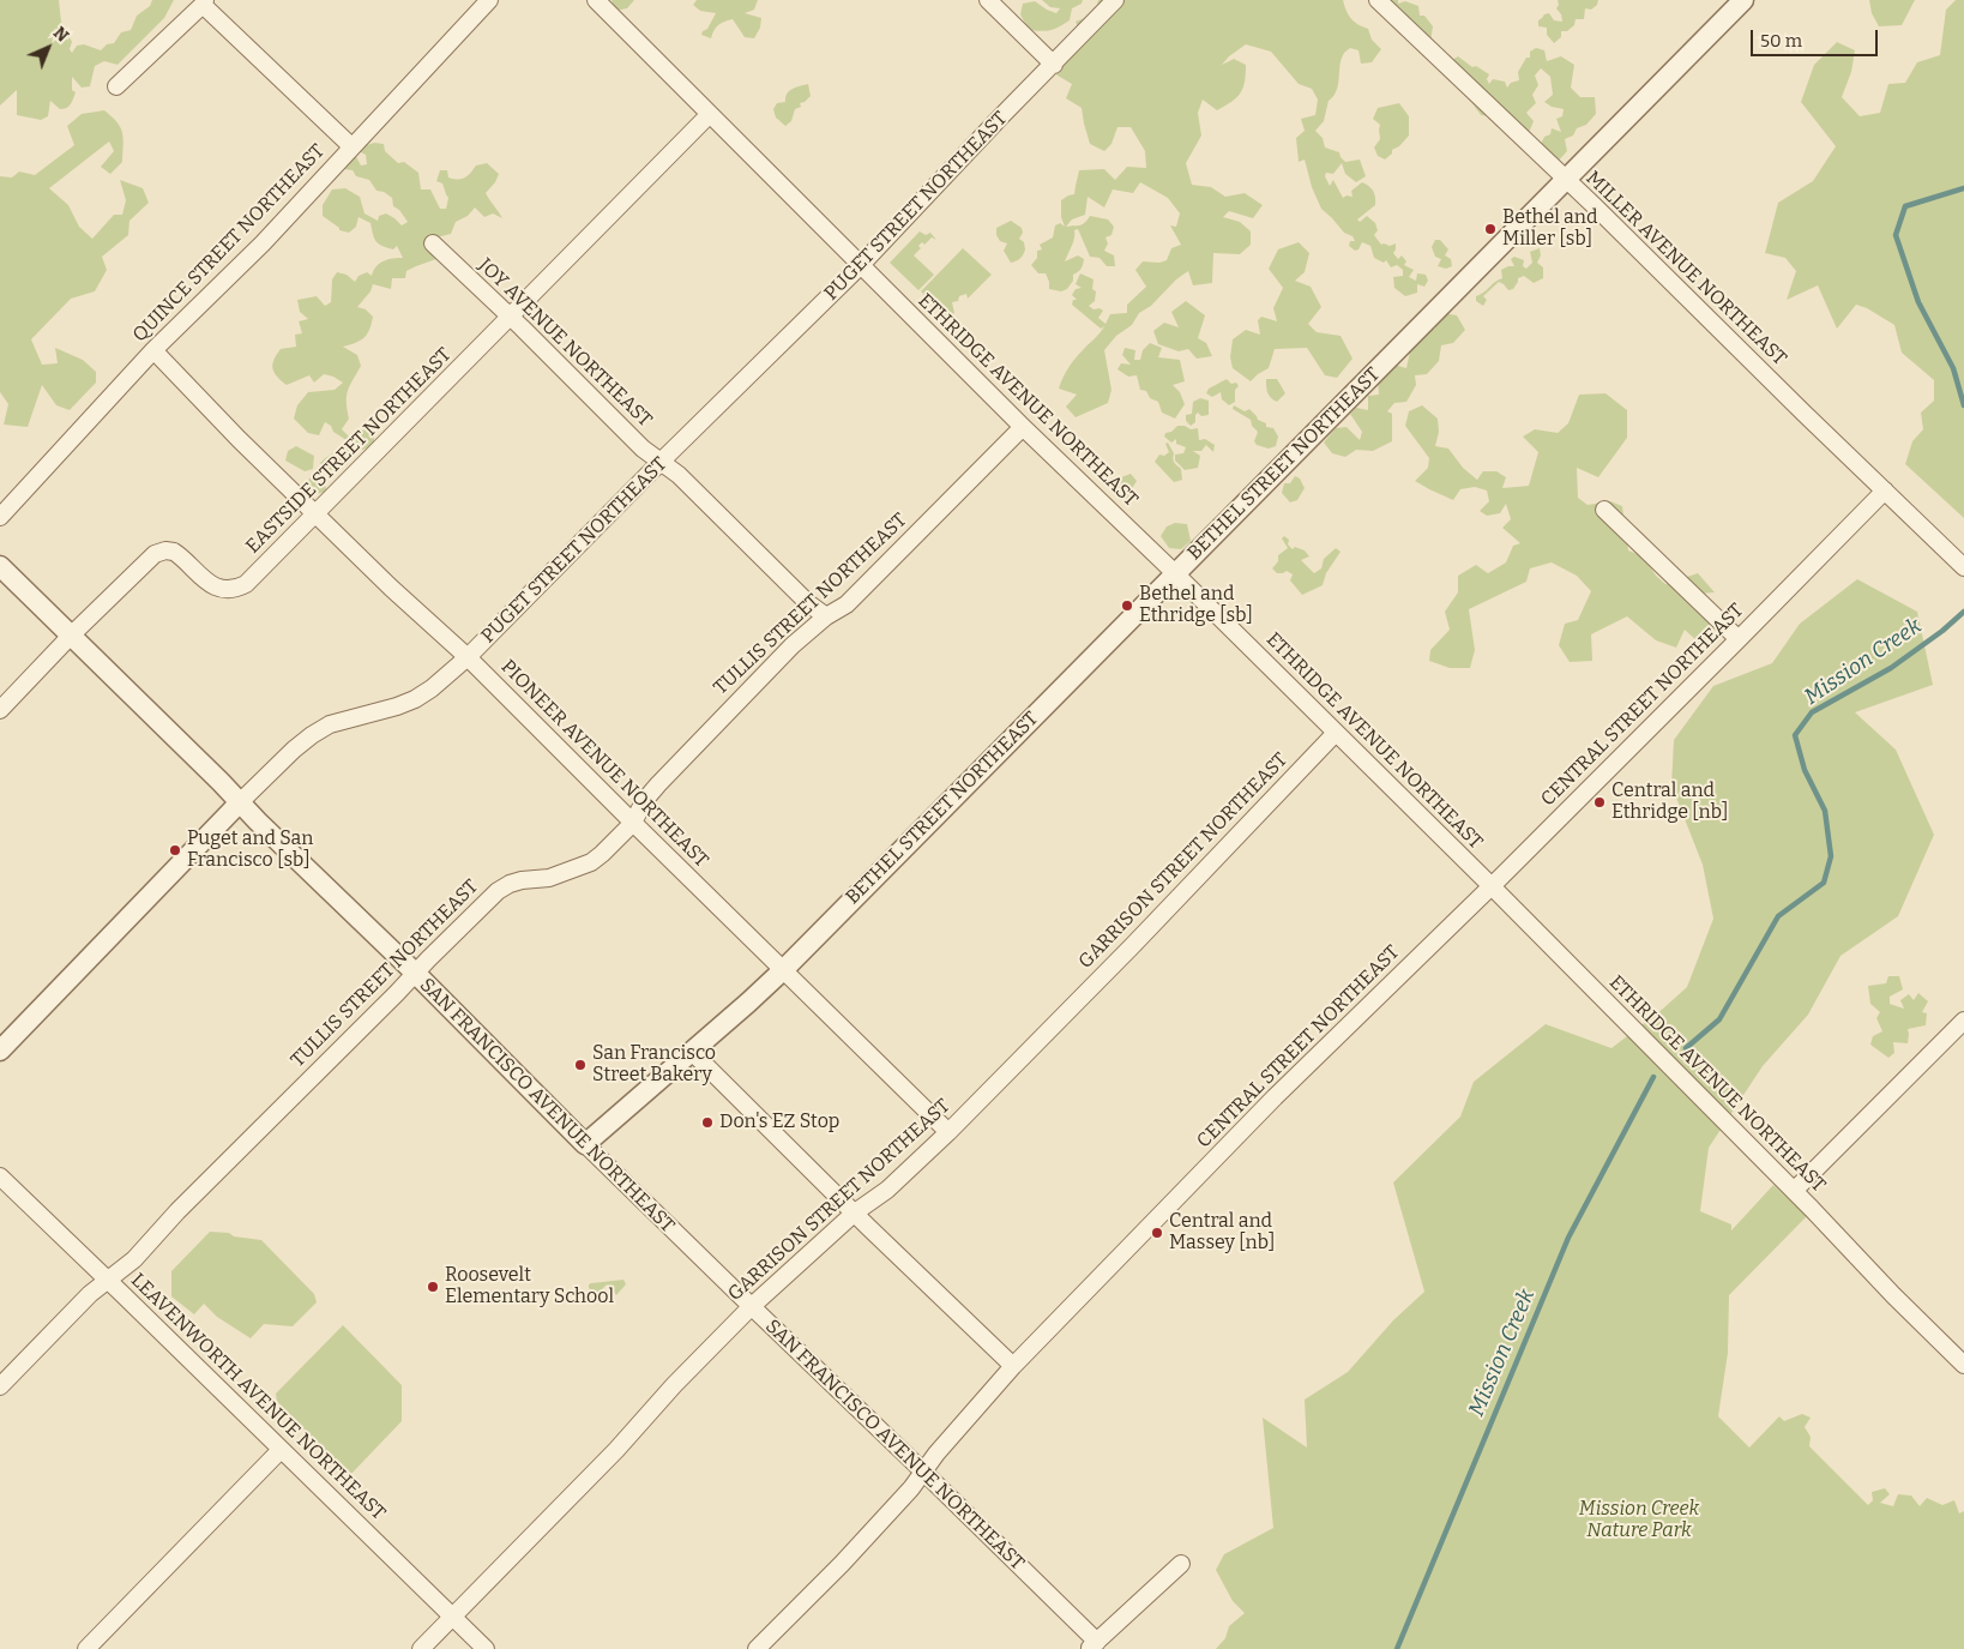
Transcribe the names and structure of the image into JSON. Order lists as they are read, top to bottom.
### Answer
{
  "streets": {
    "street": [
      "PUGET STREET NORTHEAST",
      "QUINCE STREET NORTHEAST",
      "MILLER AVENUE NORTHEAST",
      "JOY AVENUE NORTHEAST",
      "ETHRIDGE AVENUE NORTHEAST",
      "EASTSIDE STREET NORTHEAST",
      "BETHEL STREET NORTHEAST",
      "TULLIS STREET NORTHEAST",
      "CENTRAL STREET NORTHEAST",
      "PIONEER AVENUE NORTHEAST",
      "GARRISON STREET NORTHEAST",
      "SAN FRANCISCO AVENUE NORTHEAST",
      "LEAVENWORTH AVENUE NORTHEAST"
    ]
  },
  "crossings": [
    ["PUGET STREET NORTHEAST", "JOY AVENUE NORTHEAST"],
    ["PUGET STREET NORTHEAST", "ETHRIDGE AVENUE NORTHEAST"],
    ["PUGET STREET NORTHEAST", "PIONEER AVENUE NORTHEAST"],
    ["PUGET STREET NORTHEAST", "SAN FRANCISCO AVENUE NORTHEAST"],
    ["QUINCE STREET NORTHEAST", "PIONEER AVENUE NORTHEAST"],
    ["MILLER AVENUE NORTHEAST", "BETHEL STREET NORTHEAST"],
    ["MILLER AVENUE NORTHEAST", "CENTRAL STREET NORTHEAST"],
    ["JOY AVENUE NORTHEAST", "EASTSIDE STREET NORTHEAST"],
    ["JOY AVENUE NORTHEAST", "TULLIS STREET NORTHEAST"],
    ["ETHRIDGE AVENUE NORTHEAST", "EASTSIDE STREET NORTHEAST"],
    ["ETHRIDGE AVENUE NORTHEAST", "BETHEL STREET NORTHEAST"],
    ["ETHRIDGE AVENUE NORTHEAST", "TULLIS STREET NORTHEAST"],
    ["ETHRIDGE AVENUE NORTHEAST", "CENTRAL STREET NORTHEAST"],
    ["ETHRIDGE AVENUE NORTHEAST", "GARRISON STREET NORTHEAST"],
    ["EASTSIDE STREET NORTHEAST", "PIONEER AVENUE NORTHEAST"],
    ["EASTSIDE STREET NORTHEAST", "SAN FRANCISCO AVENUE NORTHEAST"],
    ["BETHEL STREET NORTHEAST", "PIONEER AVENUE NORTHEAST"],
    ["BETHEL STREET NORTHEAST", "SAN FRANCISCO AVENUE NORTHEAST"],
    ["TULLIS STREET NORTHEAST", "PIONEER AVENUE NORTHEAST"],
    ["TULLIS STREET NORTHEAST", "SAN FRANCISCO AVENUE NORTHEAST"],
    ["TULLIS STREET NORTHEAST", "LEAVENWORTH AVENUE NORTHEAST"],
    ["CENTRAL STREET NORTHEAST", "SAN FRANCISCO AVENUE NORTHEAST"],
    ["PIONEER AVENUE NORTHEAST", "GARRISON STREET NORTHEAST"],
    ["GARRISON STREET NORTHEAST", "SAN FRANCISCO AVENUE NORTHEAST"],
    ["GARRISON STREET NORTHEAST", "LEAVENWORTH AVENUE NORTHEAST"]
  ],
  "water": ["Mission Creek"],
  "parks": ["Mission Creek Nature Park"],
  "places": [
    "Bethel and Miller [sb]",
    "Bethel and Ethridge [sb]",
    "Central and Ethridge [nb]",
    "Puget and San Francisco [sb]",
    "San Francisco Street Bakery",
    "Don's EZ Stop",
    "Central and Massey [nb]",
    "Roosevelt Elementary School"
  ],
  "scale_bar": "50 m",
  "north": "top right"
}
